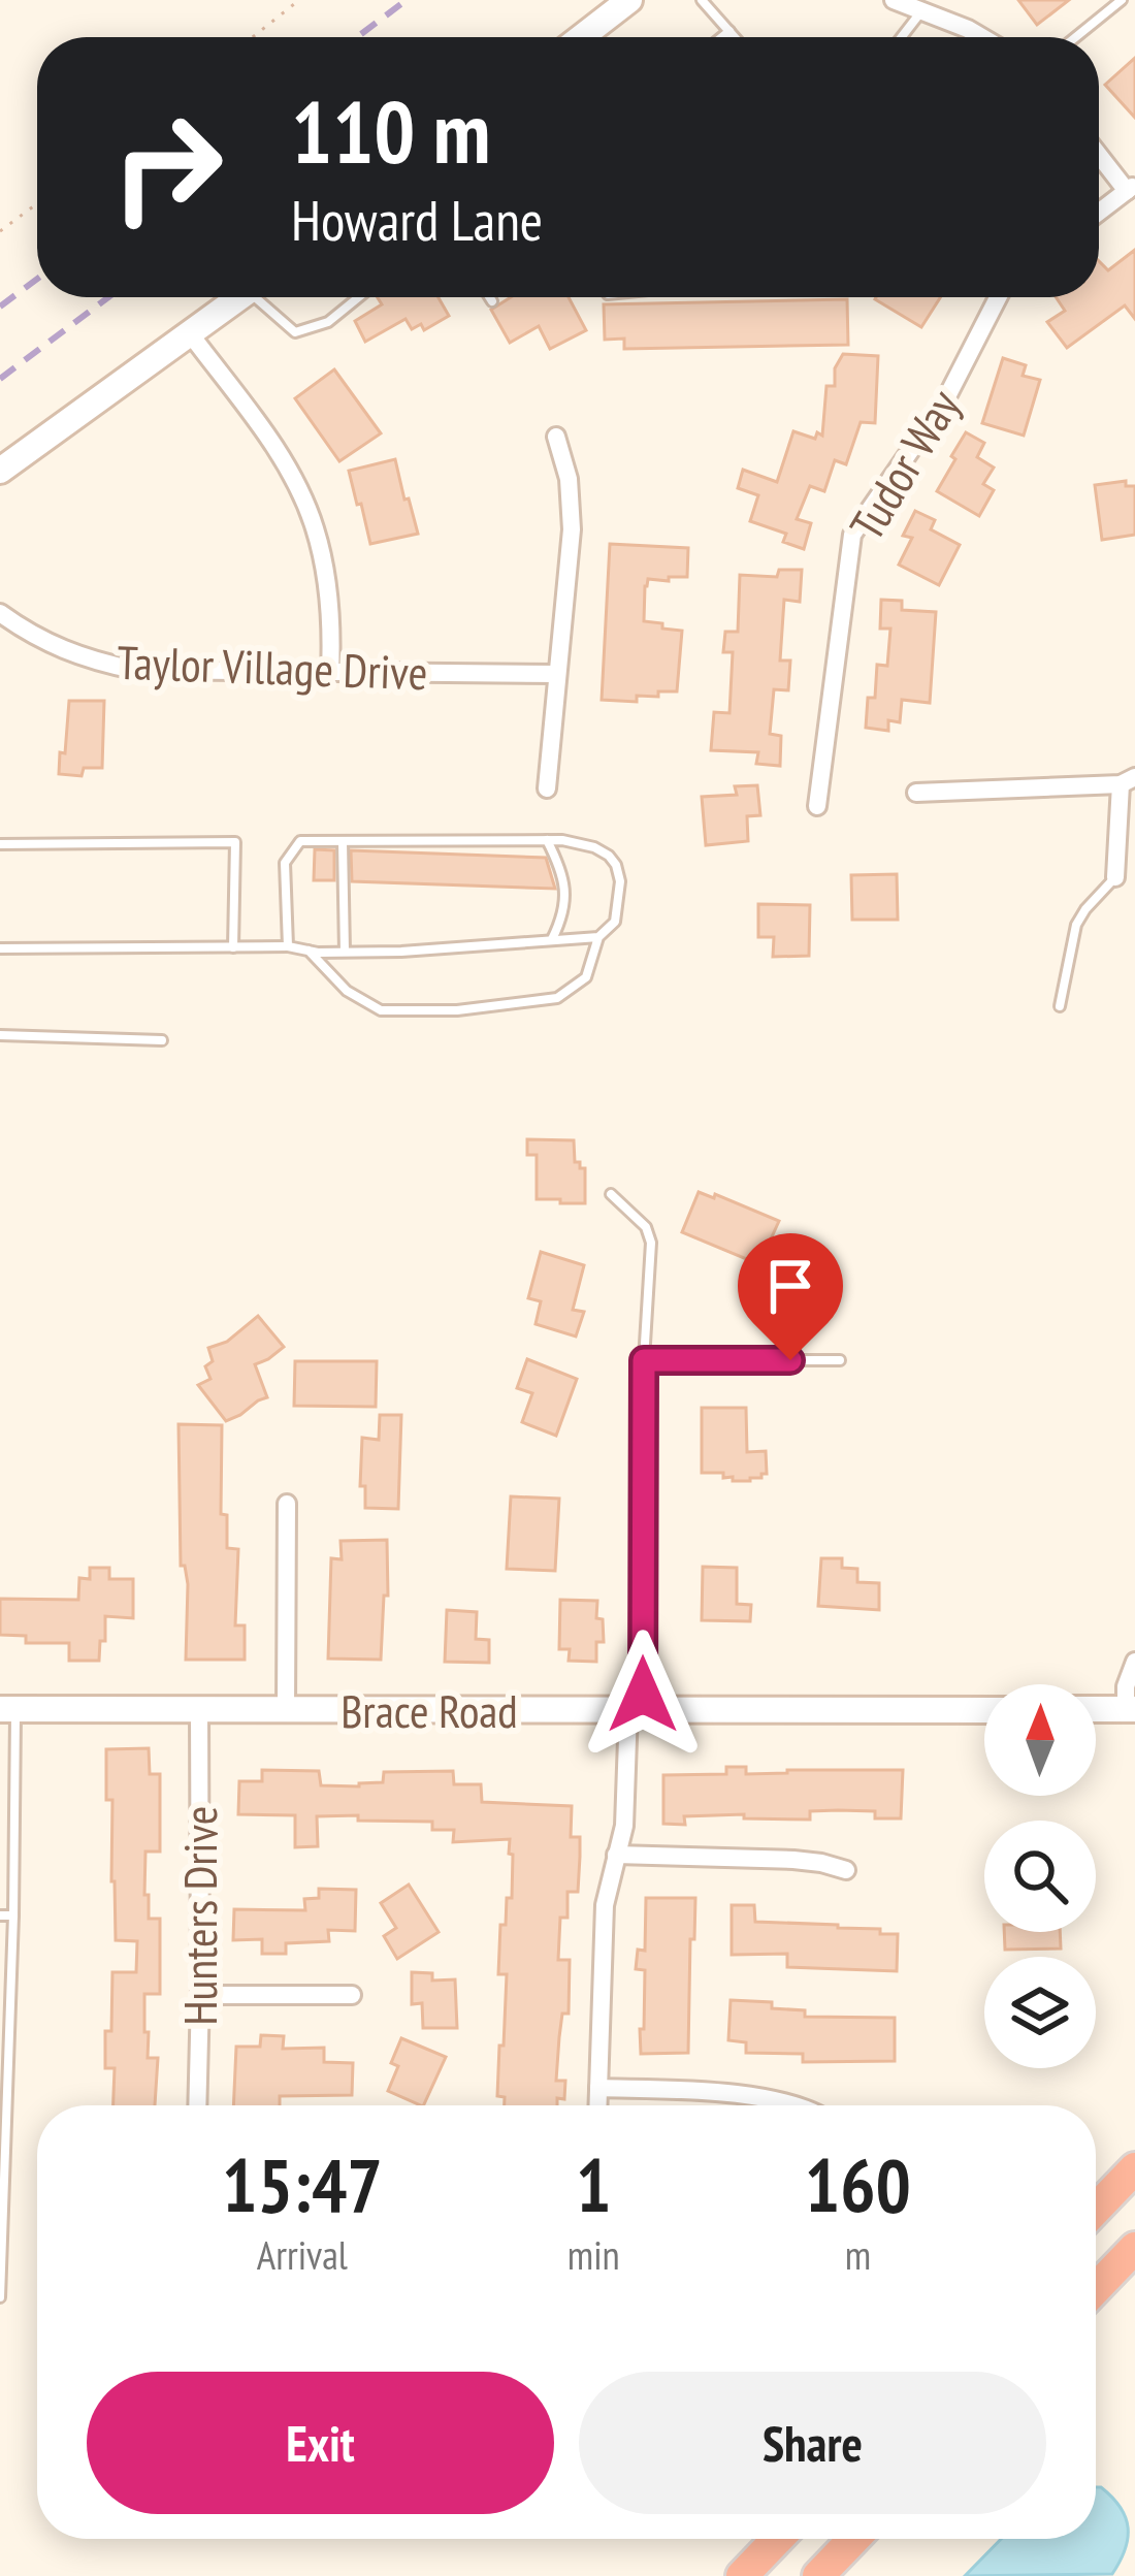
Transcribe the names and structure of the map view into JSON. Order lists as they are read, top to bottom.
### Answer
{
  "streets": {
    "street": [
      "Tudor Way",
      "Taylor Village Drive",
      "Brace Road",
      "Hunters Drive"
    ]
  },
  "crossings": [
    ["Brace Road", "Hunters Drive"]
  ],
  "north": "top",
  "page": {
    "turn": ["110 m", "Howard Lane"],
    "eta": [
      "15:47",
      "Arrival",
      "1",
      "min",
      "160",
      "m"
    ],
    "buttons": ["Exit", "Share"]
  }
}
